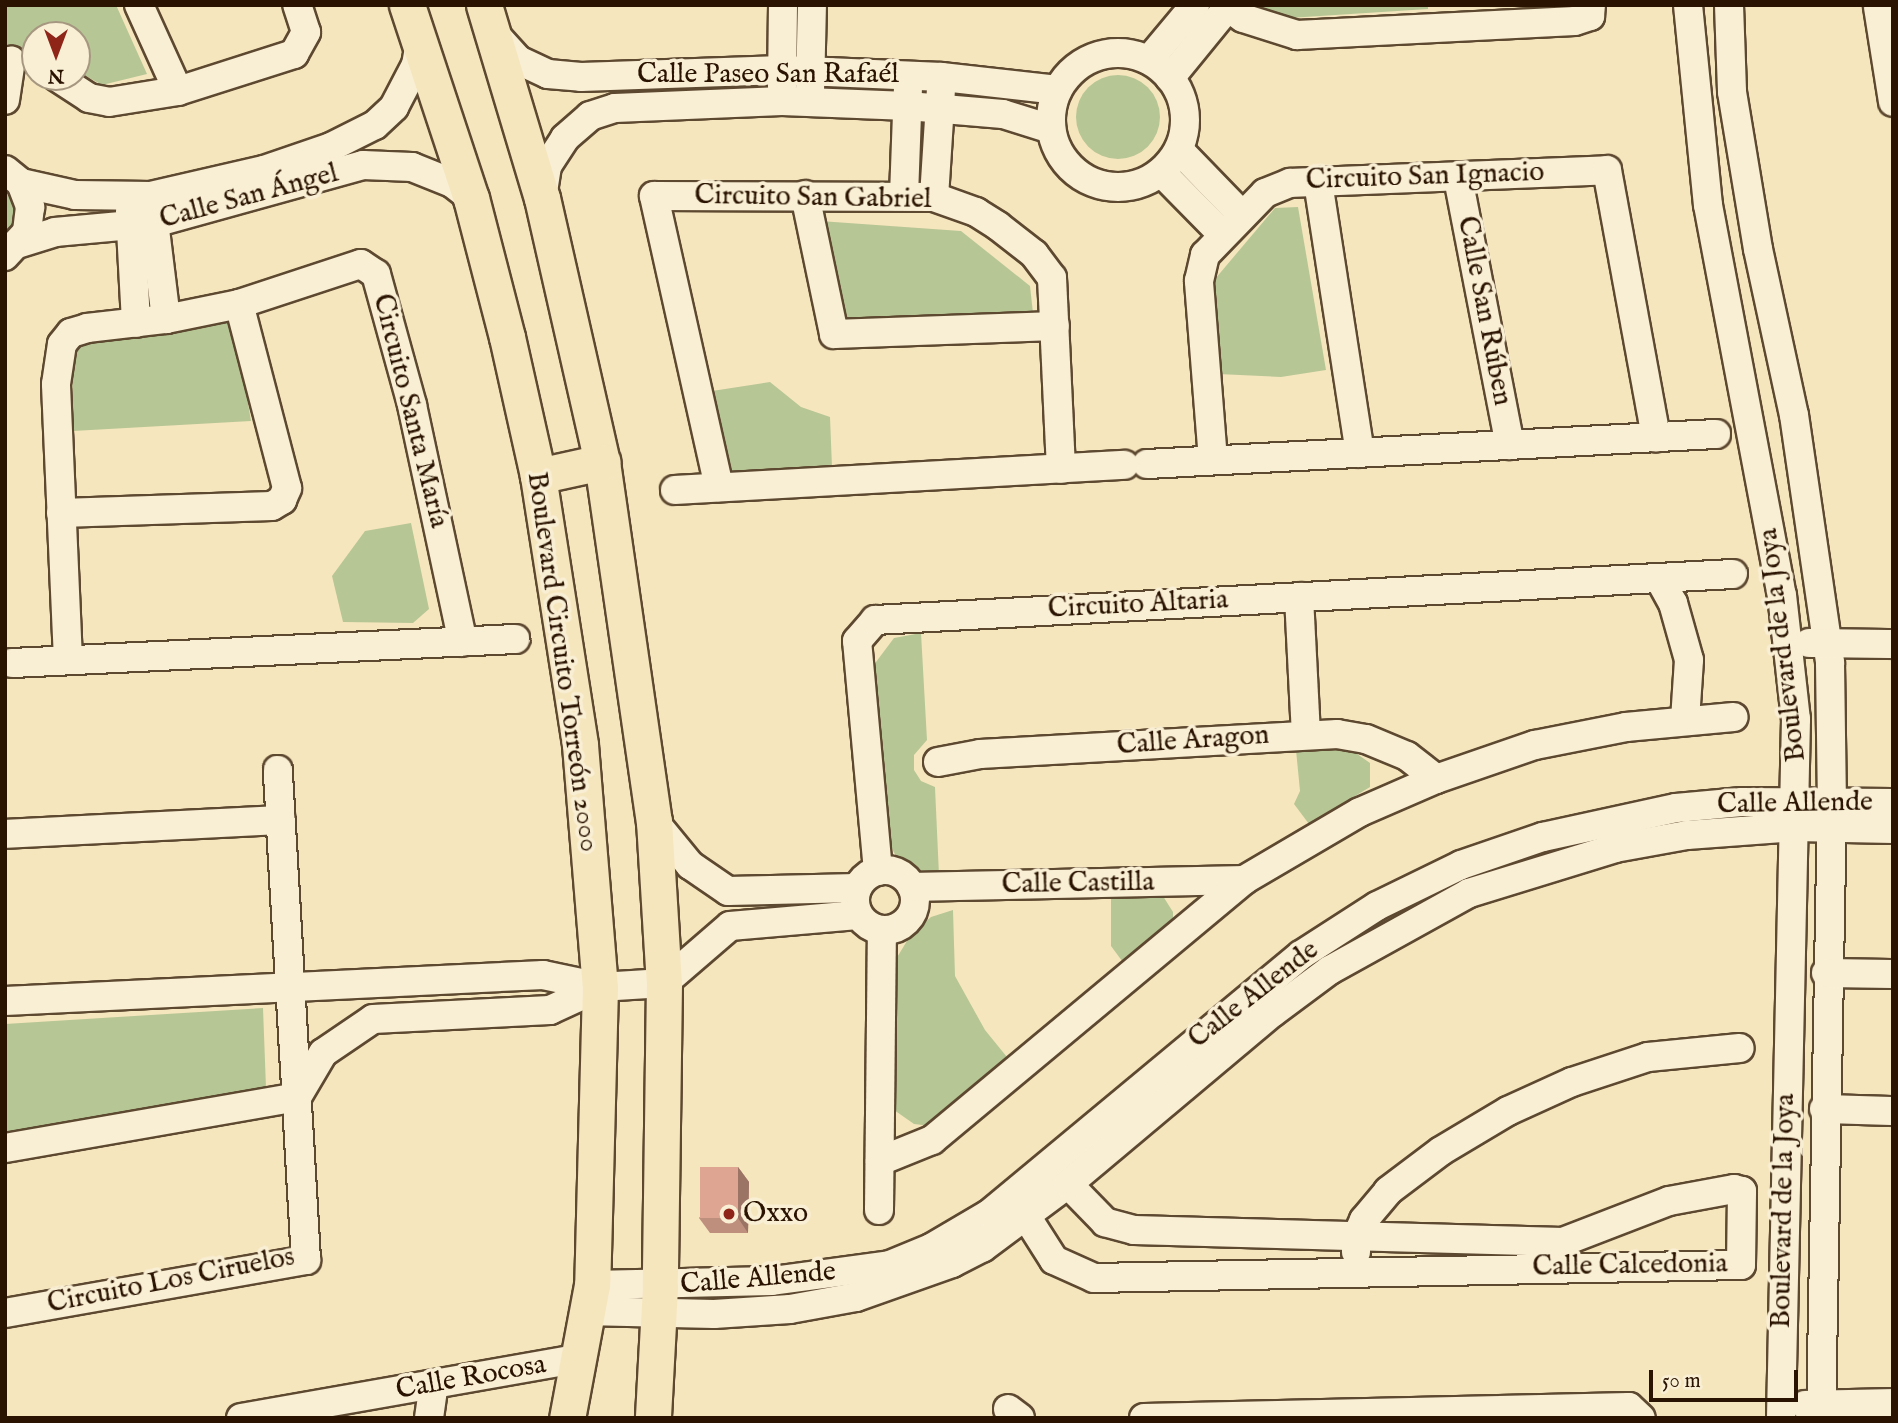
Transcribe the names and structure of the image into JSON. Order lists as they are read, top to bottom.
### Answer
{
  "streets": {
    "main road": ["Boulevard Circuito Torreón 2000"],
    "street": [
      "Calle Paseo San Rafaél",
      "Circuito San Ignacio",
      "Calle San Ángel",
      "Circuito San Gabriel",
      "Calle San Rúben",
      "Circuito Santa María",
      "Circuito Altaria",
      "Boulevard de la Joya",
      "Calle Aragon",
      "Calle Allende",
      "Calle Castilla",
      "Calle Calcedonia",
      "Circuito Los Ciruelos",
      "Calle Rocosa"
    ]
  },
  "crossings": [
    ["Circuito San Ignacio", "Calle San Rúben"],
    ["Calle San Ángel", "Boulevard Circuito Torreón 2000"],
    ["Circuito Altaria", "Calle Castilla"],
    ["Boulevard de la Joya", "Calle Allende"],
    ["Boulevard Circuito Torreón 2000", "Calle Rocosa"],
    ["Calle Allende", "Calle Calcedonia"]
  ],
  "places": ["Oxxo"],
  "scale_bar": "50 m",
  "north": "bottom"
}
